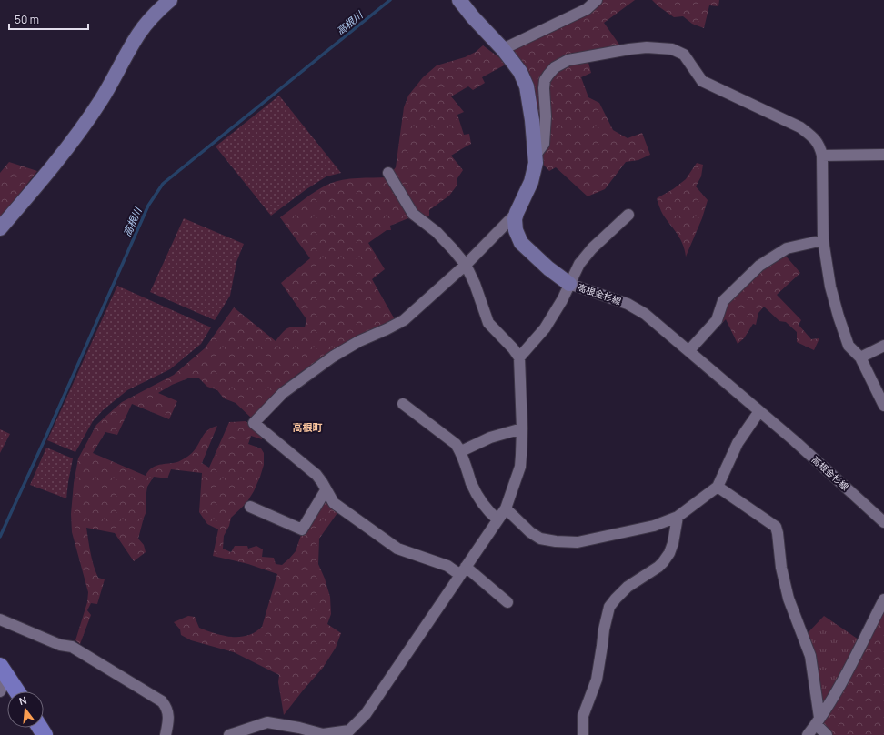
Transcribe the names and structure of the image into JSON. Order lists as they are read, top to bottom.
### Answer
{
  "streets": {
    "street": ["高根金杉線"]
  },
  "districts": ["高根町"],
  "water": ["高根川"],
  "scale_bar": "50 m",
  "north": "top"
}
